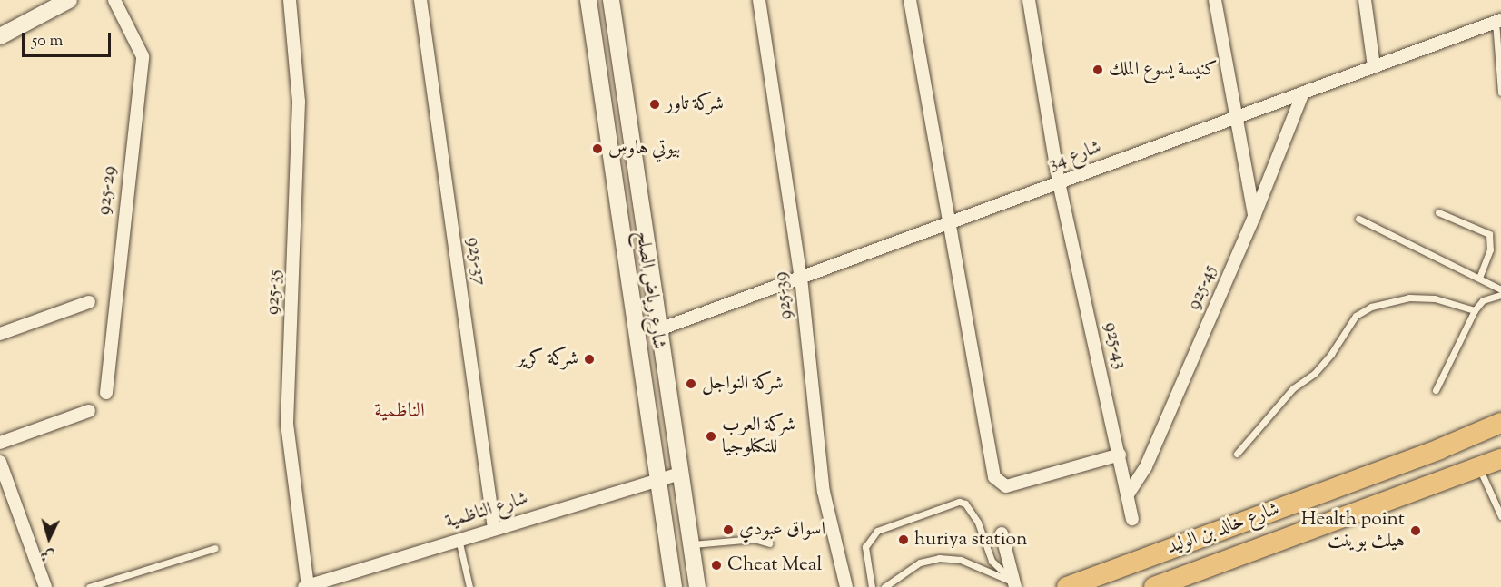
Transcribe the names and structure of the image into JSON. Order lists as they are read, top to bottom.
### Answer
{
  "streets": {
    "main road": ["شارع خالد بن الوليد"],
    "street": [
      "شارع 34",
      "925-29",
      "925-37",
      "925-45",
      "شارع رياض الصلح",
      "925-35",
      "925-39",
      "925-43",
      "شارع الناظمية"
    ]
  },
  "crossings": [
    ["شارع 34", "925-45"],
    ["شارع 34", "شارع رياض الصلح"],
    ["شارع 34", "925-39"],
    ["شارع 34", "925-43"],
    ["925-37", "شارع الناظمية"],
    ["925-45", "925-43"],
    ["شارع رياض الصلح", "شارع الناظمية"],
    ["925-35", "شارع الناظمية"]
  ],
  "districts": ["الناظمية"],
  "places": [
    "كنيسة يسوع الملك",
    "شركة تاور",
    "بيوتي هاوس",
    "شركة كرير",
    "شركة النواجل",
    "شركة العرب للتكنلوجيا",
    "اسواق عبودي",
    "Health point هيلث بوينت",
    "huriya station",
    "Cheat Meal"
  ],
  "scale_bar": "50 m",
  "north": "bottom"
}
